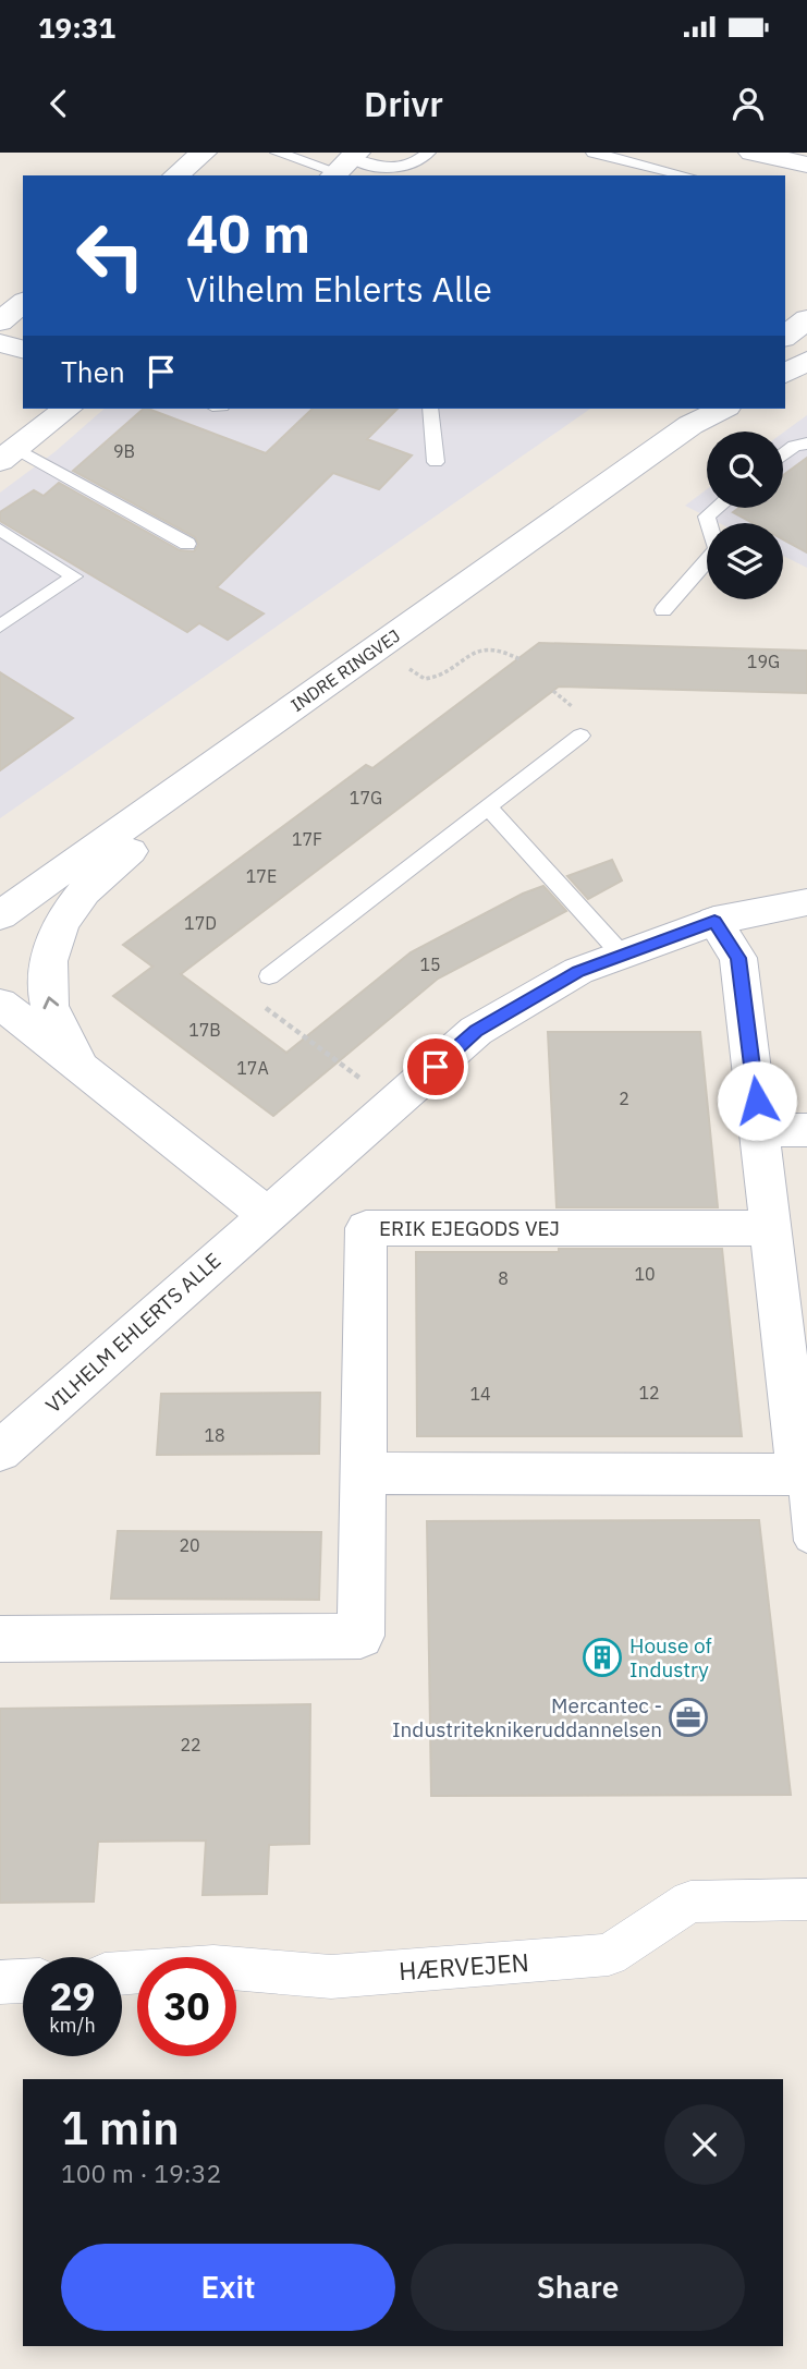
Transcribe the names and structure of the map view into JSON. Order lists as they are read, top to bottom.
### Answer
{
  "streets": {
    "street": [
      "INDRE RINGVEJ",
      "ERIK EJEGODS VEJ",
      "VILHELM EHLERTS ALLE",
      "HÆRVEJEN"
    ]
  },
  "places": {
    "building": ["House of Industry"],
    "office": ["Mercantec - Industriteknikeruddannelsen"]
  },
  "house_numbers": [
    "9B",
    "19G",
    "17G",
    "17F",
    "17E",
    "17D",
    "15",
    "17B",
    "17A",
    "2",
    "10",
    "8",
    "12",
    "14",
    "18",
    "20",
    "22"
  ],
  "page": {
    "status": "19:31",
    "header": "Drivr",
    "turn": ["40 m", "Vilhelm Ehlerts Alle"],
    "then": "Then",
    "speed": "29 km/h",
    "limit": "30",
    "heading": ["1 min", "100 m · 19:32"],
    "buttons": ["Exit", "Share"]
  }
}
